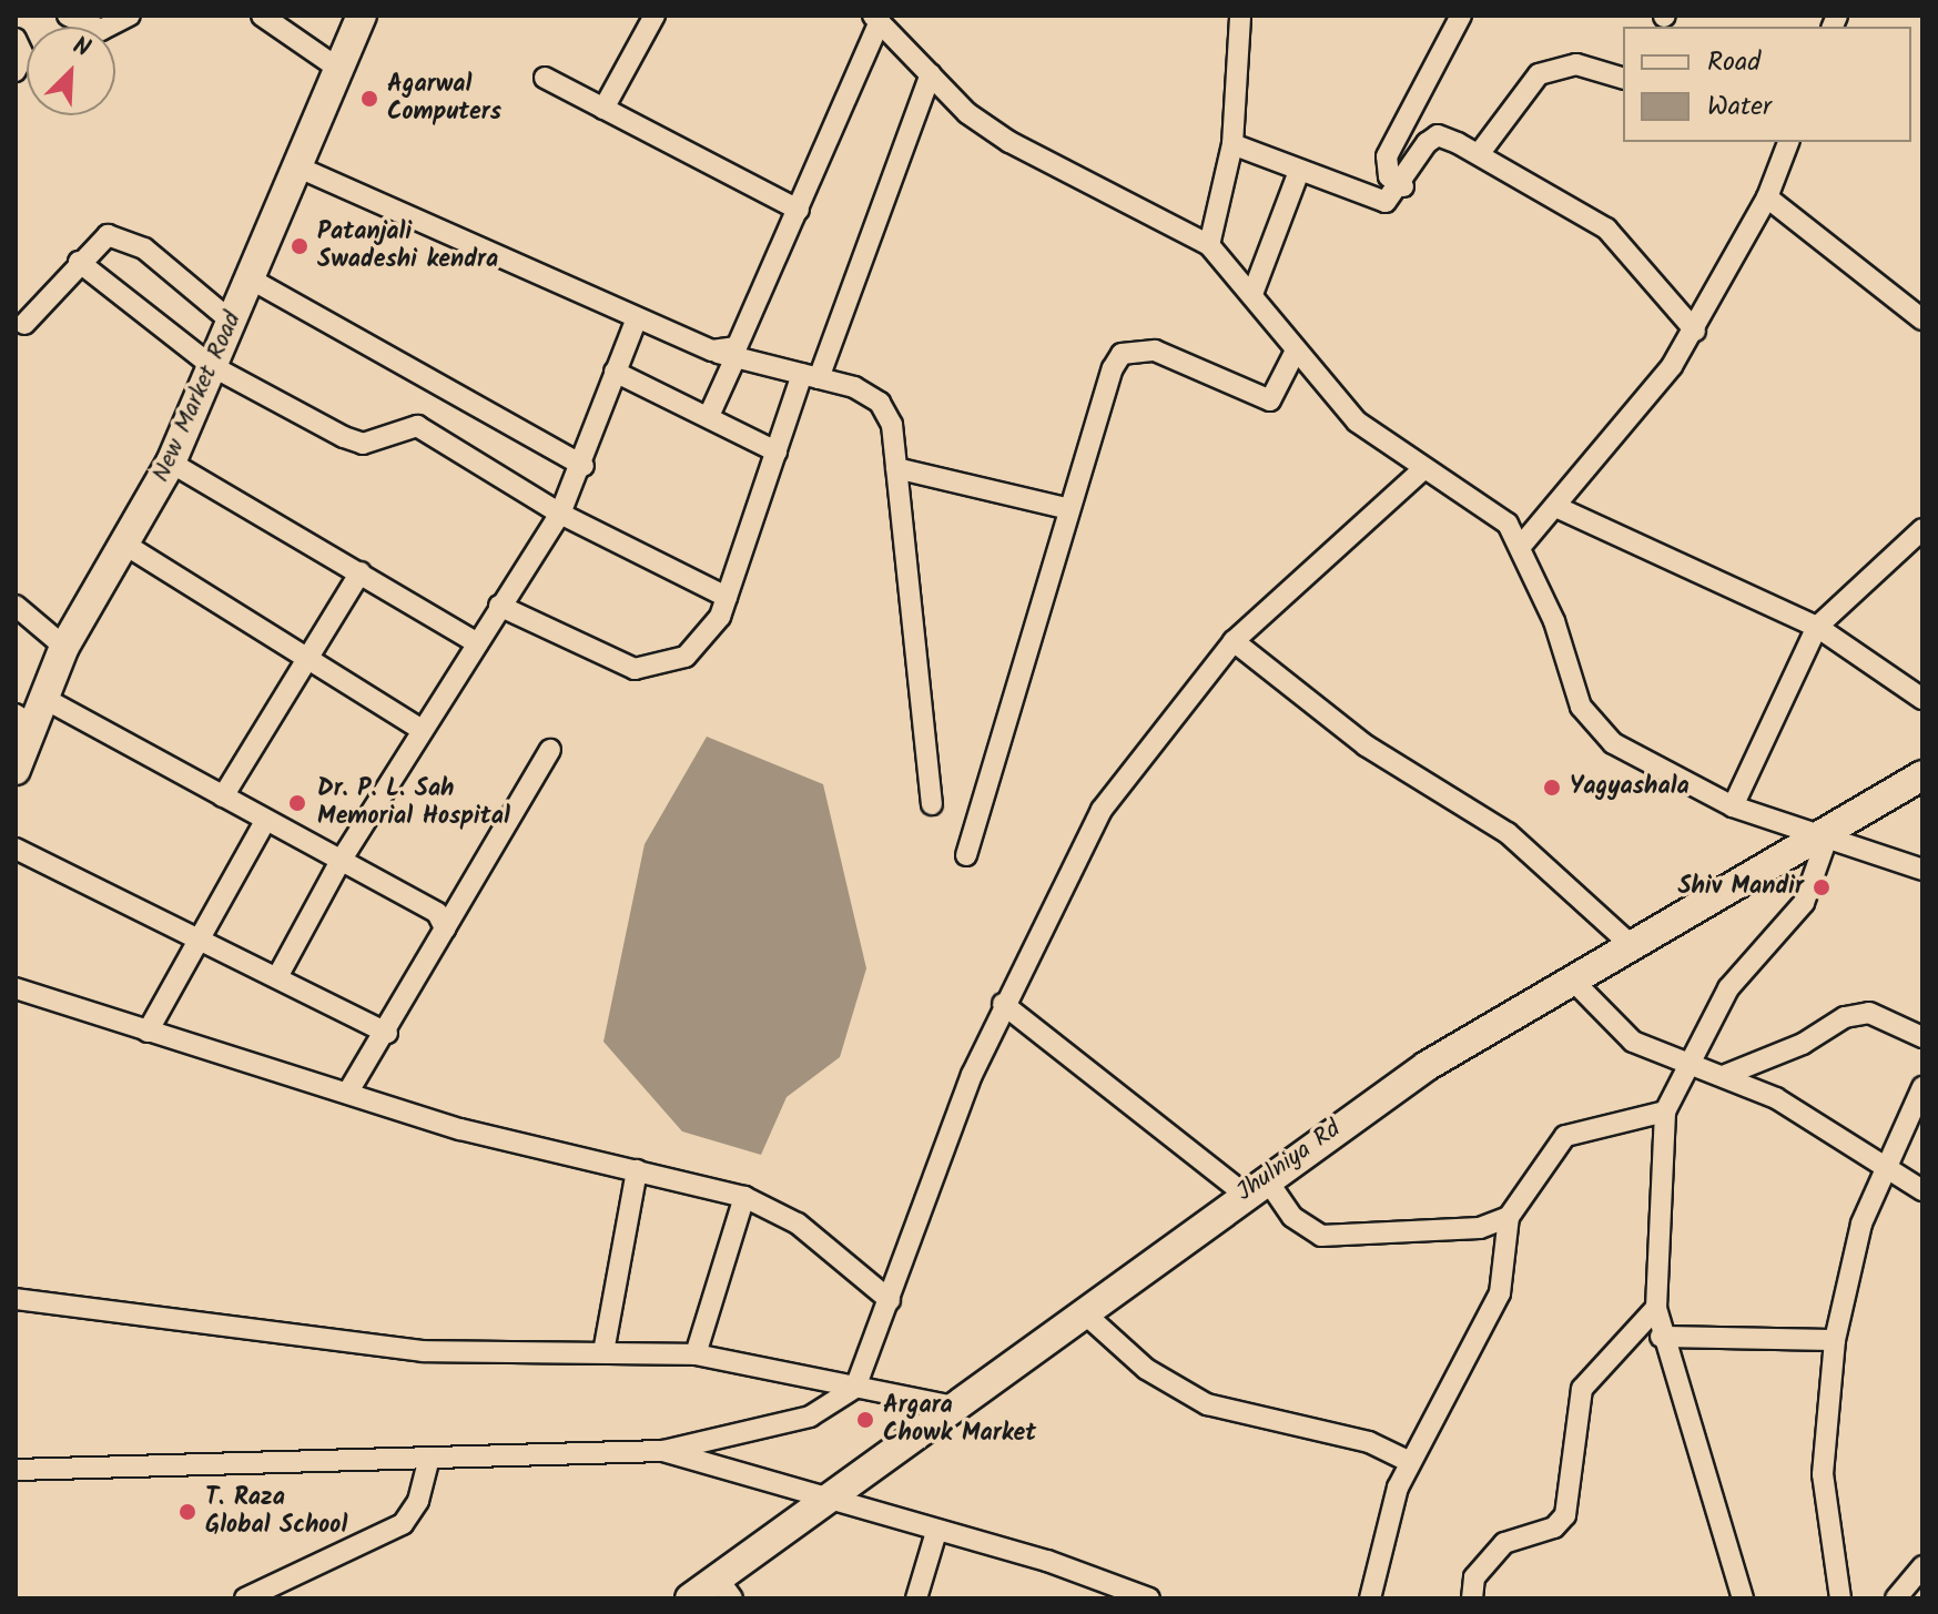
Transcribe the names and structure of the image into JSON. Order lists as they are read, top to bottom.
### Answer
{
  "streets": {
    "street": ["New Market Road", "Jhulniya Rd"]
  },
  "places": [
    "Agarwal Computers",
    "Patanjali Swadeshi kendra",
    "Yagyashala",
    "Dr. P. L. Sah Memorial Hospital",
    "Shiv Mandir",
    "Argara Chowk Market",
    "T. Raza Global School"
  ],
  "legend": ["Road", "Water"],
  "north": "top right"
}
